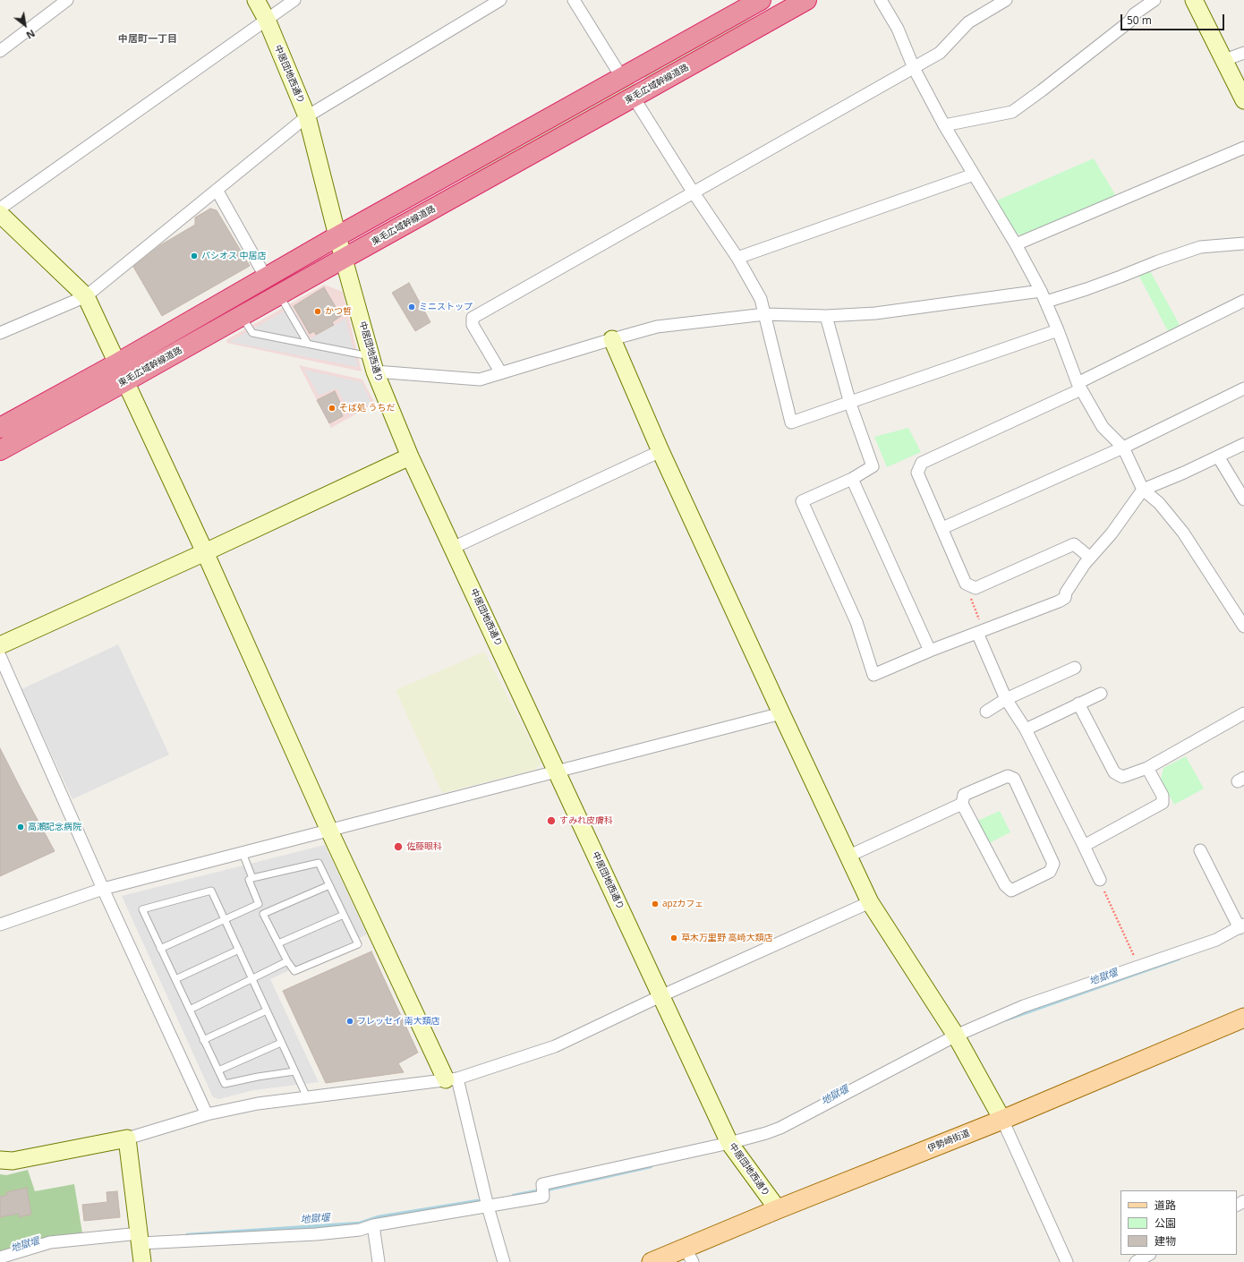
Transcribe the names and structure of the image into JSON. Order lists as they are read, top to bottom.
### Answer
{
  "streets": {
    "highway": ["東毛広域幹線道路"],
    "main road": ["伊勢崎街道"],
    "street": ["中居団地西通り"]
  },
  "crossings": [
    ["中居団地西通り", "東毛広域幹線道路"],
    ["中居団地西通り", "伊勢崎街道"]
  ],
  "districts": ["中居町一丁目"],
  "water": ["地獄堰"],
  "places": [
    "パシオス 中居店",
    "ミニストップ",
    "かつ哲",
    "そば処 うちだ",
    "すみれ皮膚科",
    "高瀬記念病院",
    "佐藤眼科",
    "apzカフェ",
    "草木万里野 高崎大類店",
    "フレッセイ 南大類店"
  ],
  "legend": ["道路", "公園", "建物"],
  "scale_bar": "50 m",
  "north": "bottom right"
}
